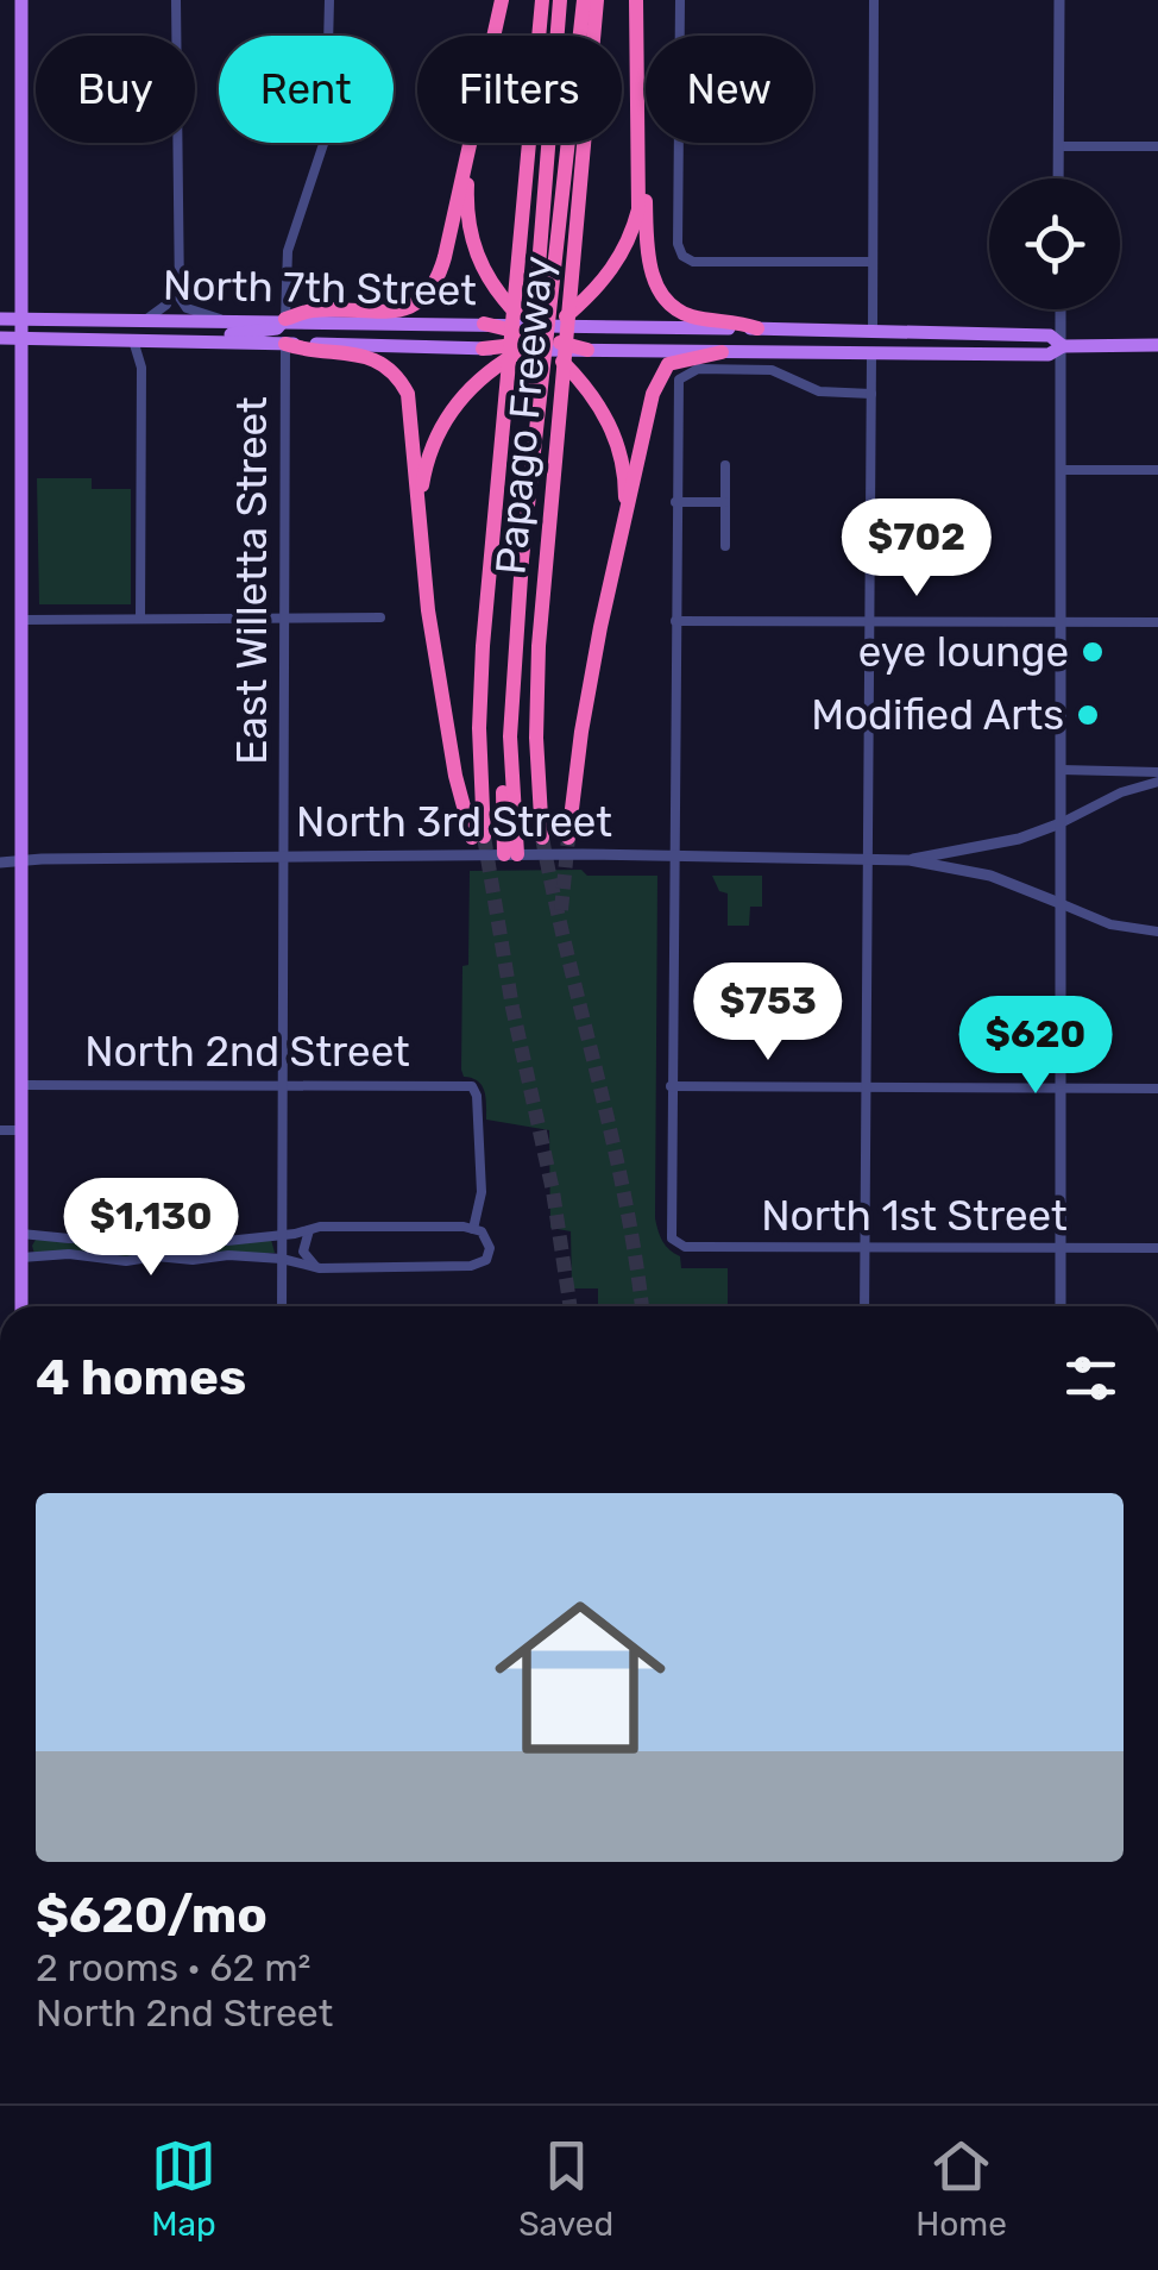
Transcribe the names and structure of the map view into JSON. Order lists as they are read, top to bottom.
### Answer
{
  "streets": {
    "highway": ["Papago Freeway"],
    "main road": ["North 7th Street"],
    "street": [
      "East Willetta Street",
      "North 3rd Street",
      "North 2nd Street",
      "North 1st Street"
    ]
  },
  "crossings": [
    ["North 7th Street", "East Willetta Street"],
    ["East Willetta Street", "North 3rd Street"],
    ["East Willetta Street", "North 2nd Street"]
  ],
  "places": ["eye lounge", "Modified Arts"],
  "page": {
    "chip": [
      "Buy",
      "Rent",
      "Filters",
      "New"
    ],
    "price": [
      "$702",
      "$753",
      "$620",
      "$1,130"
    ],
    "heading": "4 homes",
    "list": [
      {
        "name": "$620/mo",
        "note": "2 rooms · 62 m² · North 2nd Street"
      }
    ],
    "tabs": ["Map", "Saved", "Home"]
  }
}
